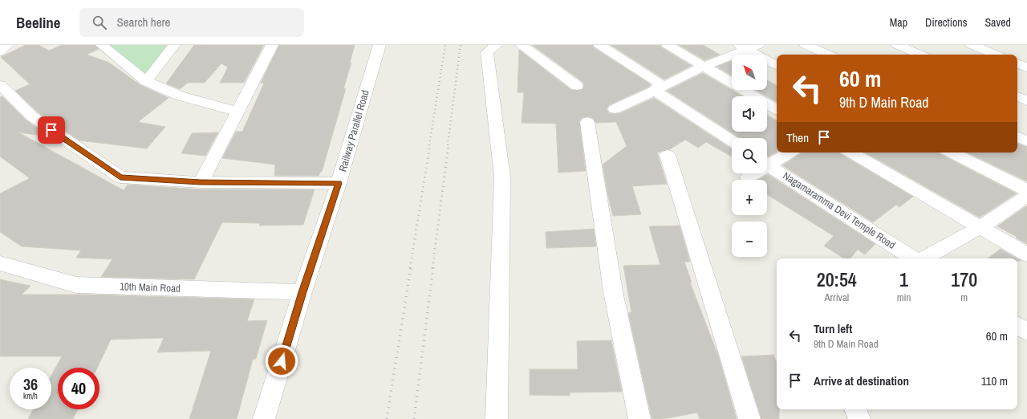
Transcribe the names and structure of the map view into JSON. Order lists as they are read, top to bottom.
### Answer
{
  "streets": {
    "street": ["Railway Parallel Road", "Nagamaramma Devi Temple Road", "10th Main Road"]
  },
  "crossings": [
    ["Railway Parallel Road", "10th Main Road"]
  ],
  "north": "top left",
  "page": {
    "header": "Beeline",
    "search": "Search here",
    "nav": ["Map", "Directions", "Saved"],
    "map_buttons": ["+", "−"],
    "turn": ["60 m", "9th D Main Road"],
    "then": "Then",
    "eta": [
      "20:54",
      "Arrival",
      "1",
      "min",
      "170",
      "m"
    ],
    "list": [
      {
        "name": "Turn left",
        "note": "9th D Main Road",
        "value": "60 m"
      },
      {
        "name": "Arrive at destination",
        "value": "110 m"
      }
    ],
    "speed": "36 km/h",
    "limit": "40"
  }
}
